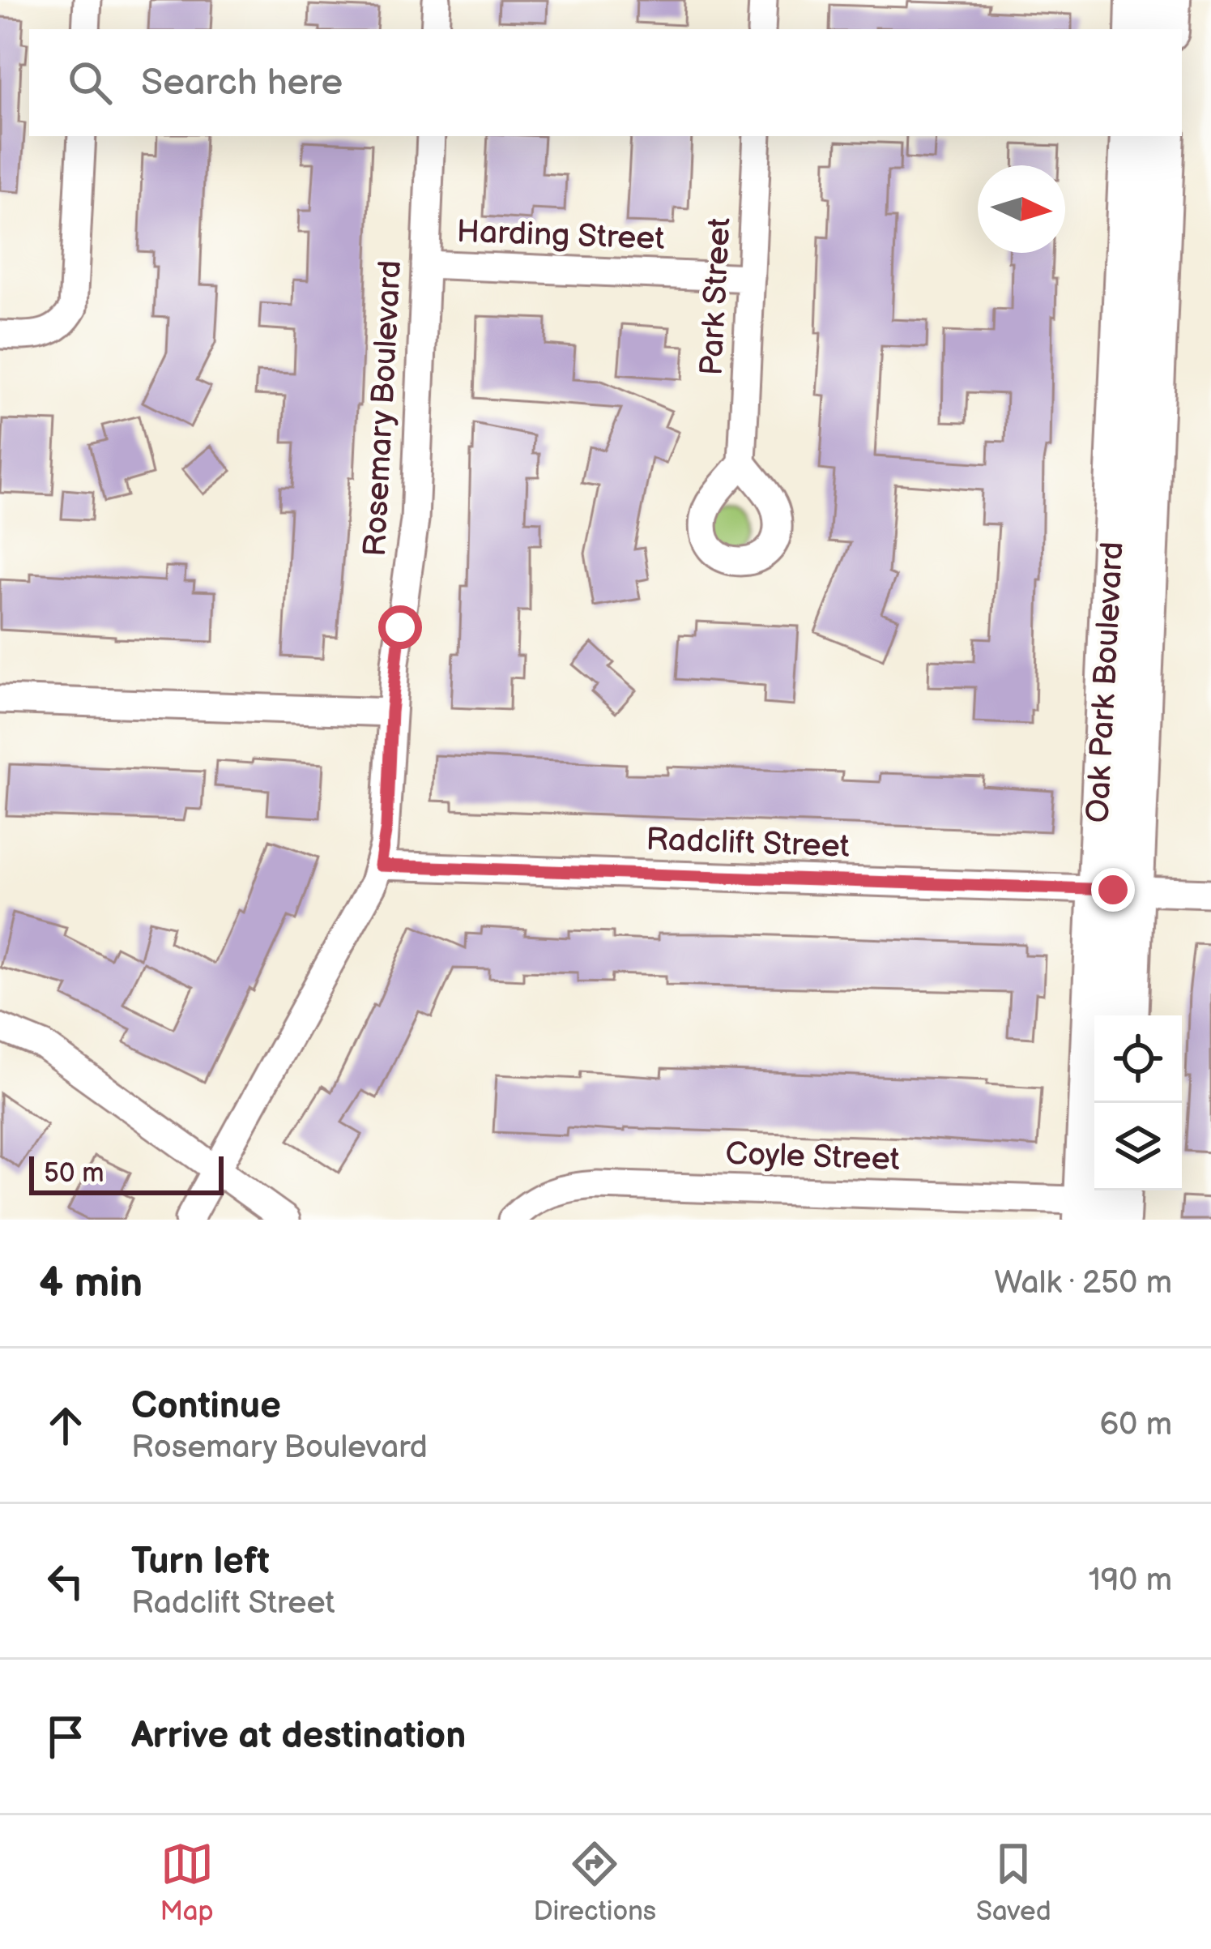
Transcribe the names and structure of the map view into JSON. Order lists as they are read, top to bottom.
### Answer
{
  "streets": {
    "street": [
      "Harding Street",
      "Park Street",
      "Rosemary Boulevard",
      "Oak Park Boulevard",
      "Radclift Street",
      "Coyle Street"
    ]
  },
  "crossings": [
    ["Harding Street", "Park Street"],
    ["Harding Street", "Rosemary Boulevard"],
    ["Rosemary Boulevard", "Radclift Street"],
    ["Oak Park Boulevard", "Radclift Street"],
    ["Oak Park Boulevard", "Coyle Street"]
  ],
  "scale_bar": "50 m",
  "north": "right",
  "page": {
    "search": "Search here",
    "scale": "50 m",
    "heading": ["4 min", "Walk · 250 m"],
    "list": [
      ["Continue", "Rosemary Boulevard", "60 m"],
      ["Turn left", "Radclift Street", "190 m"],
      "Arrive at destination"
    ],
    "nav": ["Map", "Directions", "Saved"]
  }
}
